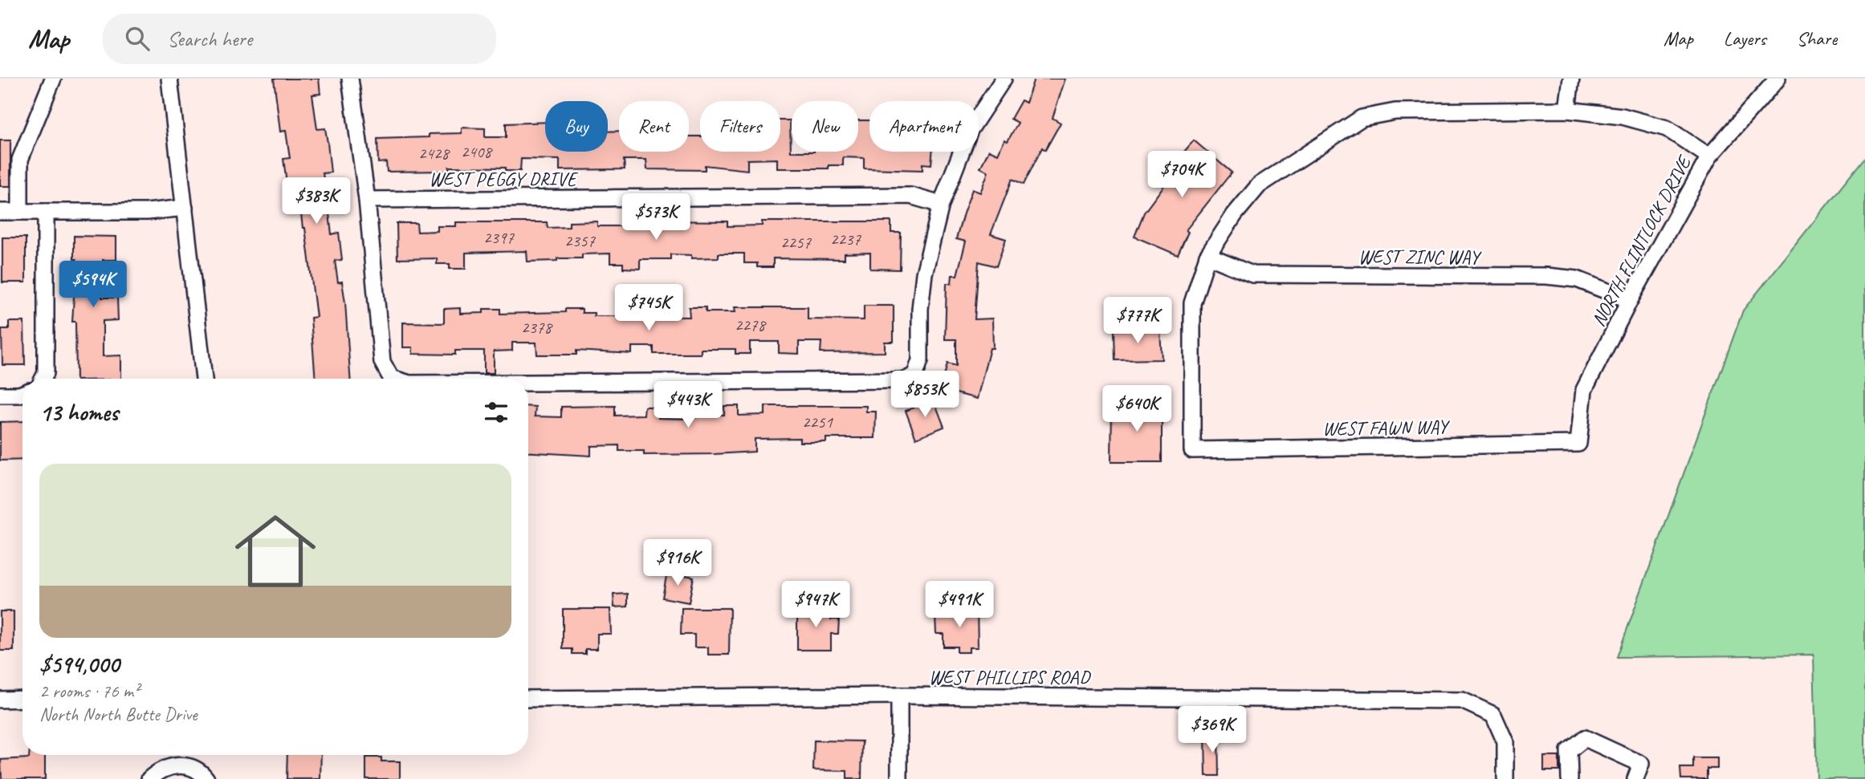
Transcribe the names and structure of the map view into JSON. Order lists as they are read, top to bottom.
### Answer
{
  "streets": {
    "street": [
      "WEST PEGGY DRIVE",
      "NORTH FLINTLOCK DRIVE",
      "WEST ZINC WAY",
      "WEST FAWN WAY",
      "WEST PHILLIPS ROAD"
    ]
  },
  "crossings": [
    ["NORTH FLINTLOCK DRIVE", "WEST ZINC WAY"],
    ["NORTH FLINTLOCK DRIVE", "WEST FAWN WAY"],
    ["WEST ZINC WAY", "WEST FAWN WAY"]
  ],
  "house_numbers": [
    "2408",
    "2428",
    "2397",
    "2237",
    "2357",
    "2257",
    "2278",
    "2378",
    "2251"
  ],
  "page": {
    "header": "Map",
    "search": "Search here",
    "nav": ["Map", "Layers", "Share"],
    "chip": [
      "Buy",
      "Rent",
      "Filters",
      "New",
      "Apartment"
    ],
    "price": [
      "$704K",
      "$383K",
      "$573K",
      "$594K",
      "$745K",
      "$777K",
      "$853K",
      "$443K",
      "$640K",
      "$916K",
      "$947K",
      "$491K",
      "$369K"
    ],
    "heading": "13 homes",
    "list": [
      {
        "name": "$594,000",
        "note": "2 rooms · 76 m² · North North Butte Drive"
      }
    ]
  }
}
